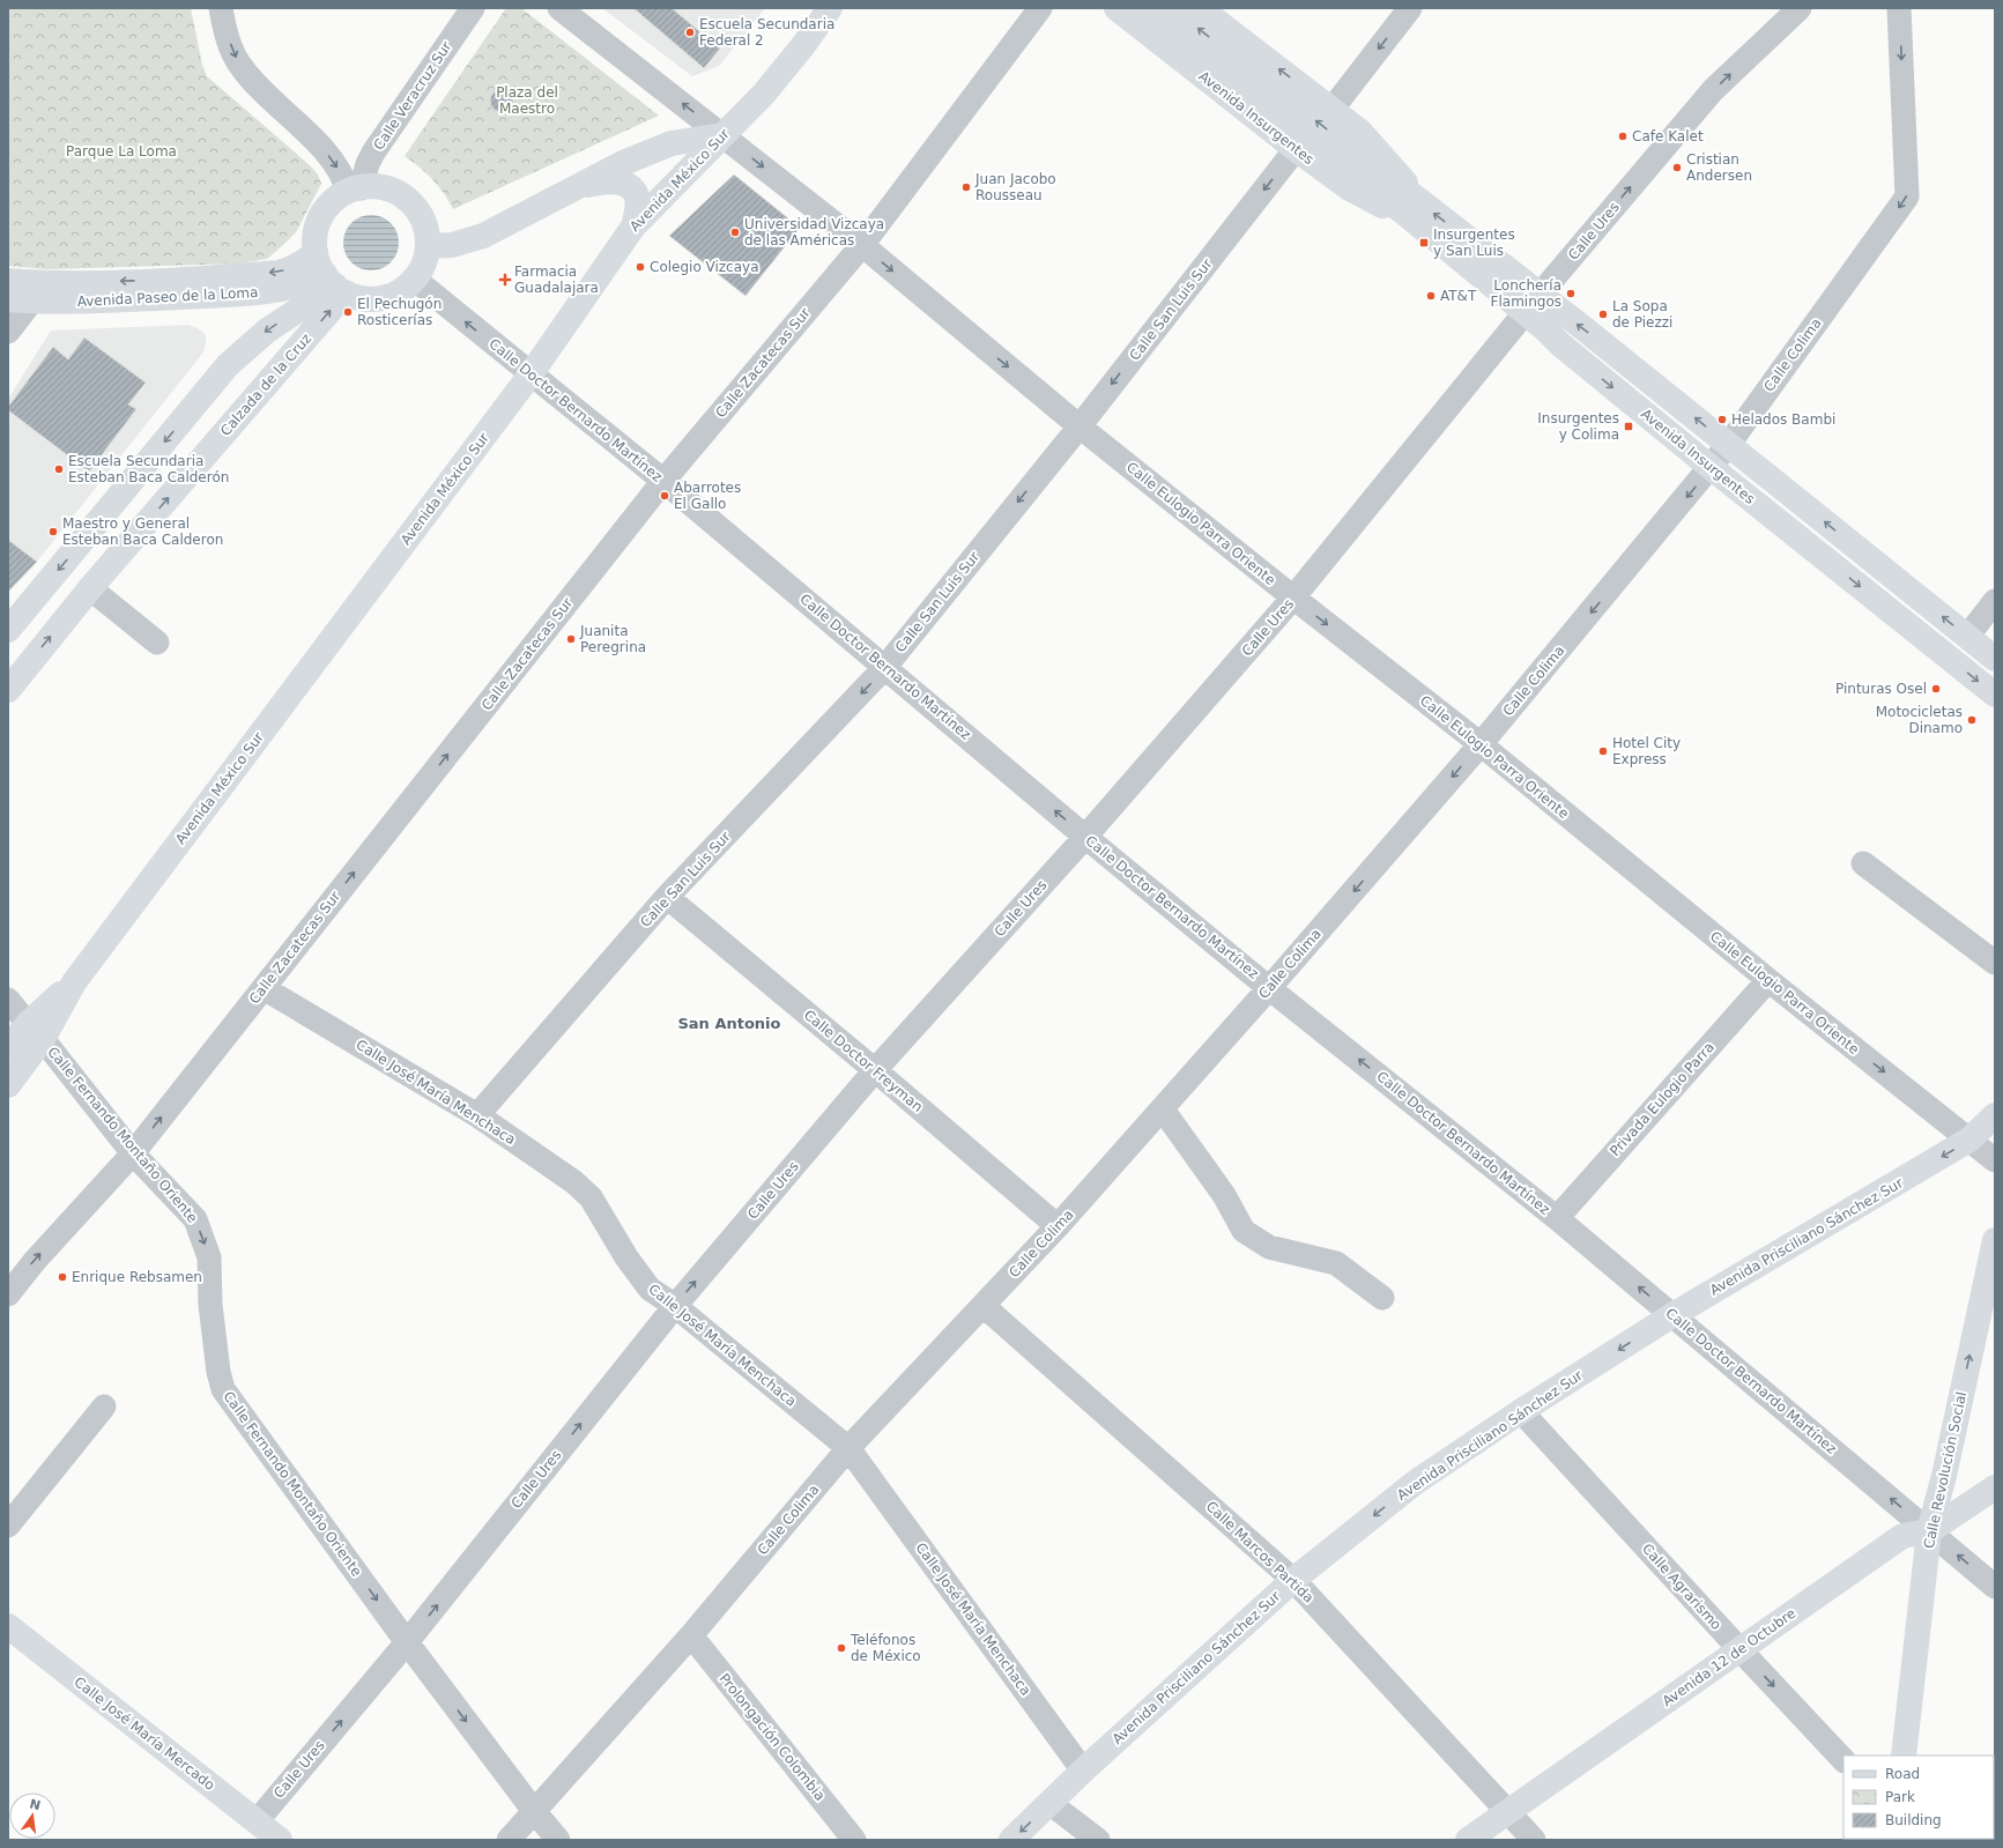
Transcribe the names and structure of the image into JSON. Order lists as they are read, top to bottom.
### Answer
{
  "streets": {
    "main road": [
      "Avenida Insurgentes",
      "Avenida México Sur",
      "Avenida Paseo de la Loma",
      "Calzada de la Cruz",
      "Avenida Prisciliano Sánchez Sur",
      "Calle Revolución Social",
      "Avenida 12 de Octubre",
      "Calle José María Mercado"
    ],
    "street": [
      "Calle Veracruz Sur",
      "Calle Ures",
      "Calle San Luis Sur",
      "Calle Colima",
      "Calle Zacatecas Sur",
      "Calle Doctor Bernardo Martínez",
      "Calle Eulogio Parra Oriente",
      "Calle Doctor Freyman",
      "Calle José María Menchaca",
      "Privada Eulogio Parra",
      "Calle Fernando Montaño Oriente",
      "Calle Marcos Partida",
      "Calle Agrarismo",
      "Prolongación Colombia"
    ]
  },
  "crossings": [
    ["Calle Veracruz Sur", "Avenida Paseo de la Loma"],
    ["Calle Veracruz Sur", "Calzada de la Cruz"],
    ["Calle Veracruz Sur", "Calle Doctor Bernardo Martínez"],
    ["Avenida Insurgentes", "Calle Ures"],
    ["Avenida Insurgentes", "Calle San Luis Sur"],
    ["Avenida Insurgentes", "Calle Colima"],
    ["Avenida México Sur", "Calle Doctor Bernardo Martínez"],
    ["Avenida México Sur", "Calle Eulogio Parra Oriente"],
    ["Avenida México Sur", "Calle Fernando Montaño Oriente"],
    ["Calle Ures", "Calle Doctor Bernardo Martínez"],
    ["Calle Ures", "Calle Eulogio Parra Oriente"],
    ["Calle Ures", "Calle Doctor Freyman"],
    ["Calle Ures", "Calle José María Menchaca"],
    ["Calle Ures", "Calle Fernando Montaño Oriente"],
    ["Calle Ures", "Calle José María Mercado"],
    ["Avenida Paseo de la Loma", "Calzada de la Cruz"],
    ["Avenida Paseo de la Loma", "Calle Doctor Bernardo Martínez"],
    ["Calle San Luis Sur", "Calle Doctor Bernardo Martínez"],
    ["Calle San Luis Sur", "Calle Eulogio Parra Oriente"],
    ["Calle San Luis Sur", "Calle Doctor Freyman"],
    ["Calle San Luis Sur", "Calle José María Menchaca"],
    ["Calle Colima", "Calle Doctor Bernardo Martínez"],
    ["Calle Colima", "Calle Eulogio Parra Oriente"],
    ["Calle Colima", "Calle Doctor Freyman"],
    ["Calle Colima", "Calle José María Menchaca"],
    ["Calle Colima", "Calle Fernando Montaño Oriente"],
    ["Calle Colima", "Calle Marcos Partida"],
    ["Calle Colima", "Prolongación Colombia"],
    ["Calle Zacatecas Sur", "Calle Doctor Bernardo Martínez"],
    ["Calle Zacatecas Sur", "Calle Eulogio Parra Oriente"],
    ["Calle Zacatecas Sur", "Calle José María Menchaca"],
    ["Calle Zacatecas Sur", "Calle Fernando Montaño Oriente"],
    ["Calzada de la Cruz", "Calle Doctor Bernardo Martínez"],
    ["Calle Doctor Bernardo Martínez", "Privada Eulogio Parra"],
    ["Calle Doctor Bernardo Martínez", "Avenida Prisciliano Sánchez Sur"],
    ["Calle Doctor Bernardo Martínez", "Calle Revolución Social"],
    ["Calle Doctor Bernardo Martínez", "Avenida 12 de Octubre"],
    ["Calle Eulogio Parra Oriente", "Privada Eulogio Parra"],
    ["Calle Eulogio Parra Oriente", "Avenida Prisciliano Sánchez Sur"],
    ["Calle José María Menchaca", "Avenida Prisciliano Sánchez Sur"],
    ["Avenida Prisciliano Sánchez Sur", "Calle Marcos Partida"],
    ["Avenida Prisciliano Sánchez Sur", "Calle Agrarismo"],
    ["Calle Revolución Social", "Avenida 12 de Octubre"],
    ["Calle Marcos Partida", "Avenida 12 de Octubre"],
    ["Calle Agrarismo", "Avenida 12 de Octubre"]
  ],
  "one_way": [
    "Calle Ures",
    "Calle San Luis Sur",
    "Calle Colima",
    "Calle Zacatecas Sur",
    "Calle Doctor Bernardo Martínez",
    "Calle Fernando Montaño Oriente",
    "Avenida Prisciliano Sánchez Sur",
    "Calle Revolución Social"
  ],
  "districts": ["San Antonio"],
  "parks": ["Plaza del Maestro", "Parque La Loma"],
  "places": {
    "other": [
      "Escuela Secundaria Federal 2",
      "Cafe Kalet",
      "Cristian Andersen",
      "Juan Jacobo Rousseau",
      "Universidad Vizcaya de las Américas",
      "Colegio Vizcaya",
      "Lonchería Flamingos",
      "AT&T",
      "El Pechugón Rosticerías",
      "La Sopa de Piezzi",
      "Helados Bambi",
      "Escuela Secundaria Esteban Baca Calderón",
      "Abarrotes El Gallo",
      "Maestro y General Esteban Baca Calderon",
      "Juanita Peregrina",
      "Pinturas Osel",
      "Motocicletas Dinamo",
      "Hotel City Express",
      "Enrique Rebsamen",
      "Teléfonos de México"
    ],
    "transit": ["Insurgentes y San Luis", "Insurgentes y Colima"],
    "health": ["Farmacia Guadalajara"]
  },
  "legend": ["Road", "Park", "Building"],
  "north": "top"
}
